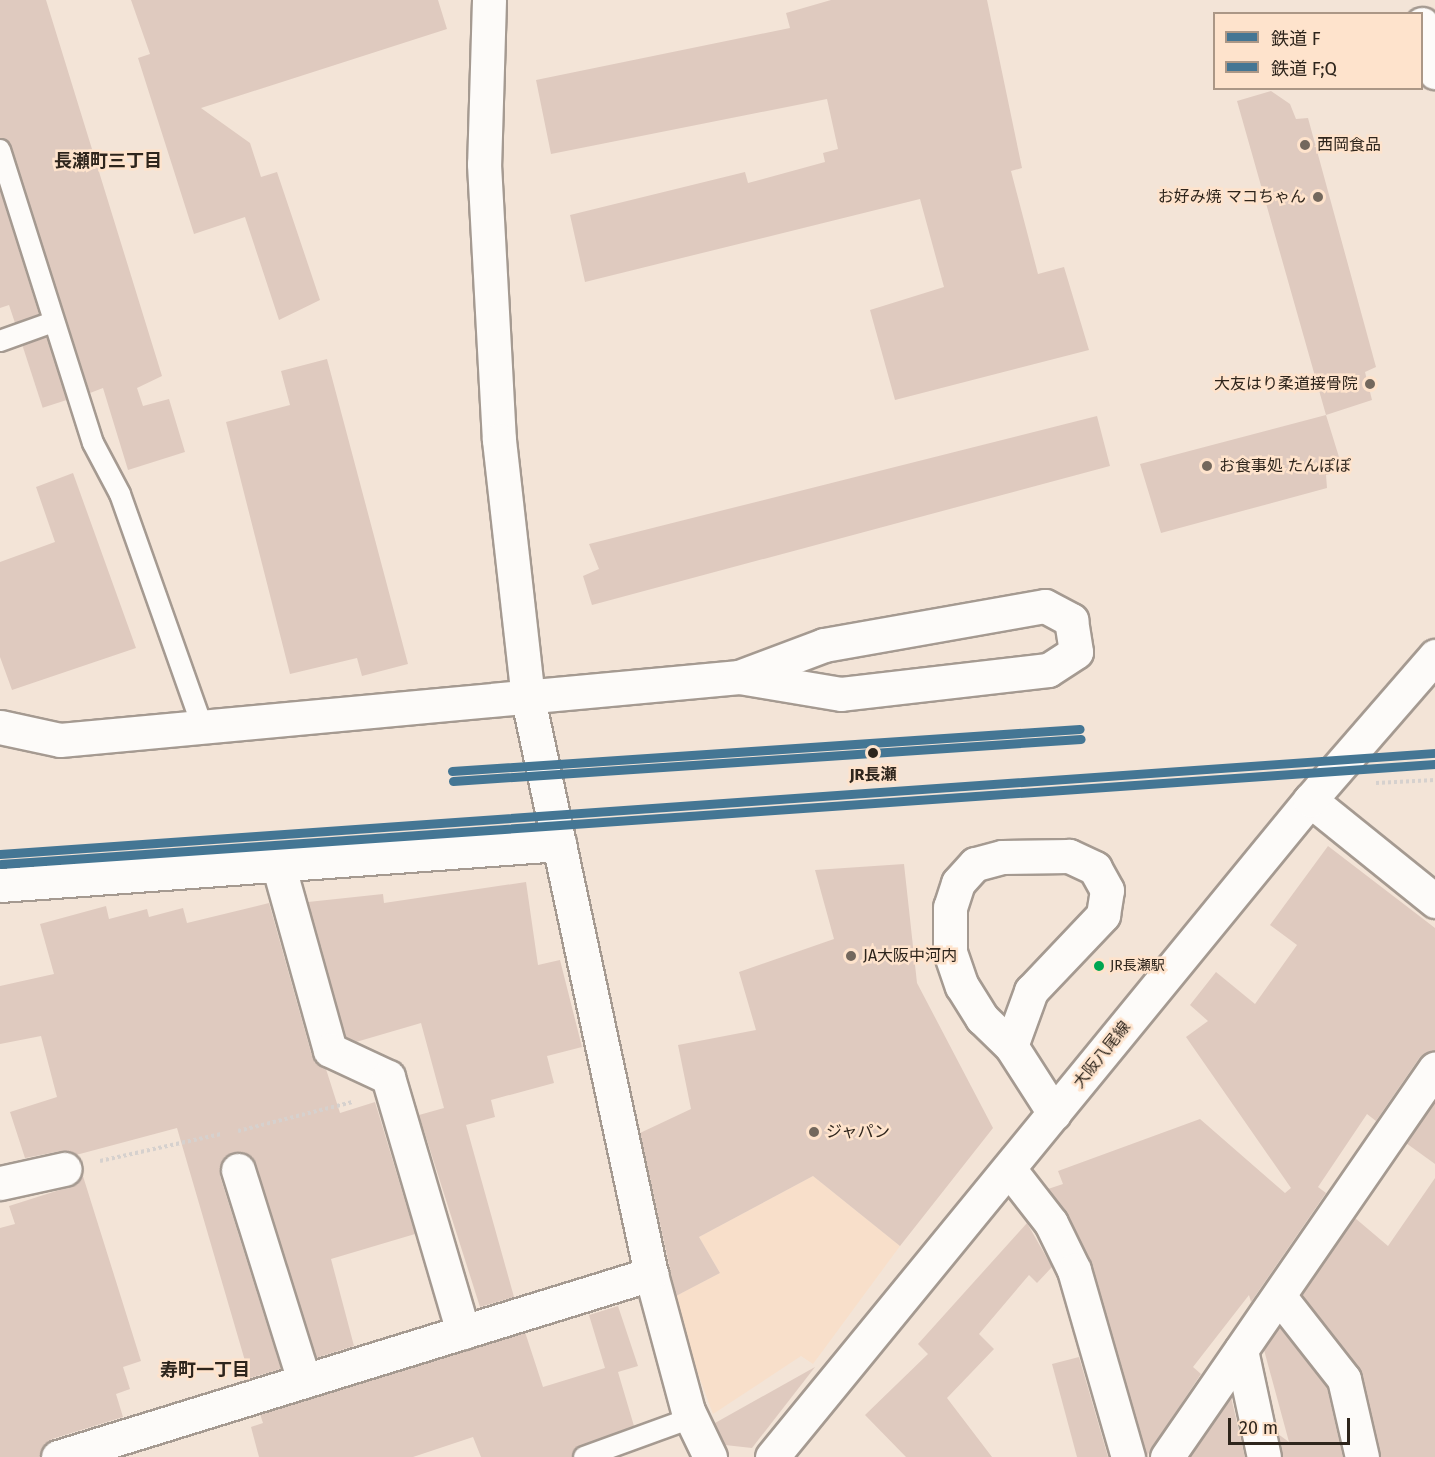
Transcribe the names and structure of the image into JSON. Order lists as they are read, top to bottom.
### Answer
{
  "streets": {
    "street": ["大阪八尾線"]
  },
  "districts": ["長瀬町三丁目", "寿町一丁目"],
  "places": [
    "西岡食品",
    "お好み焼 マコちゃん",
    "大友はり柔道接骨院",
    "お食事処 たんぽぽ",
    "JR長瀬",
    "JA大阪中河内",
    "JR長瀬駅",
    "ジャパン"
  ],
  "lines": ["rail line F", "rail line F;Q"],
  "legend": ["鉄道 F", "鉄道 F;Q"],
  "scale_bar": "20 m"
}
